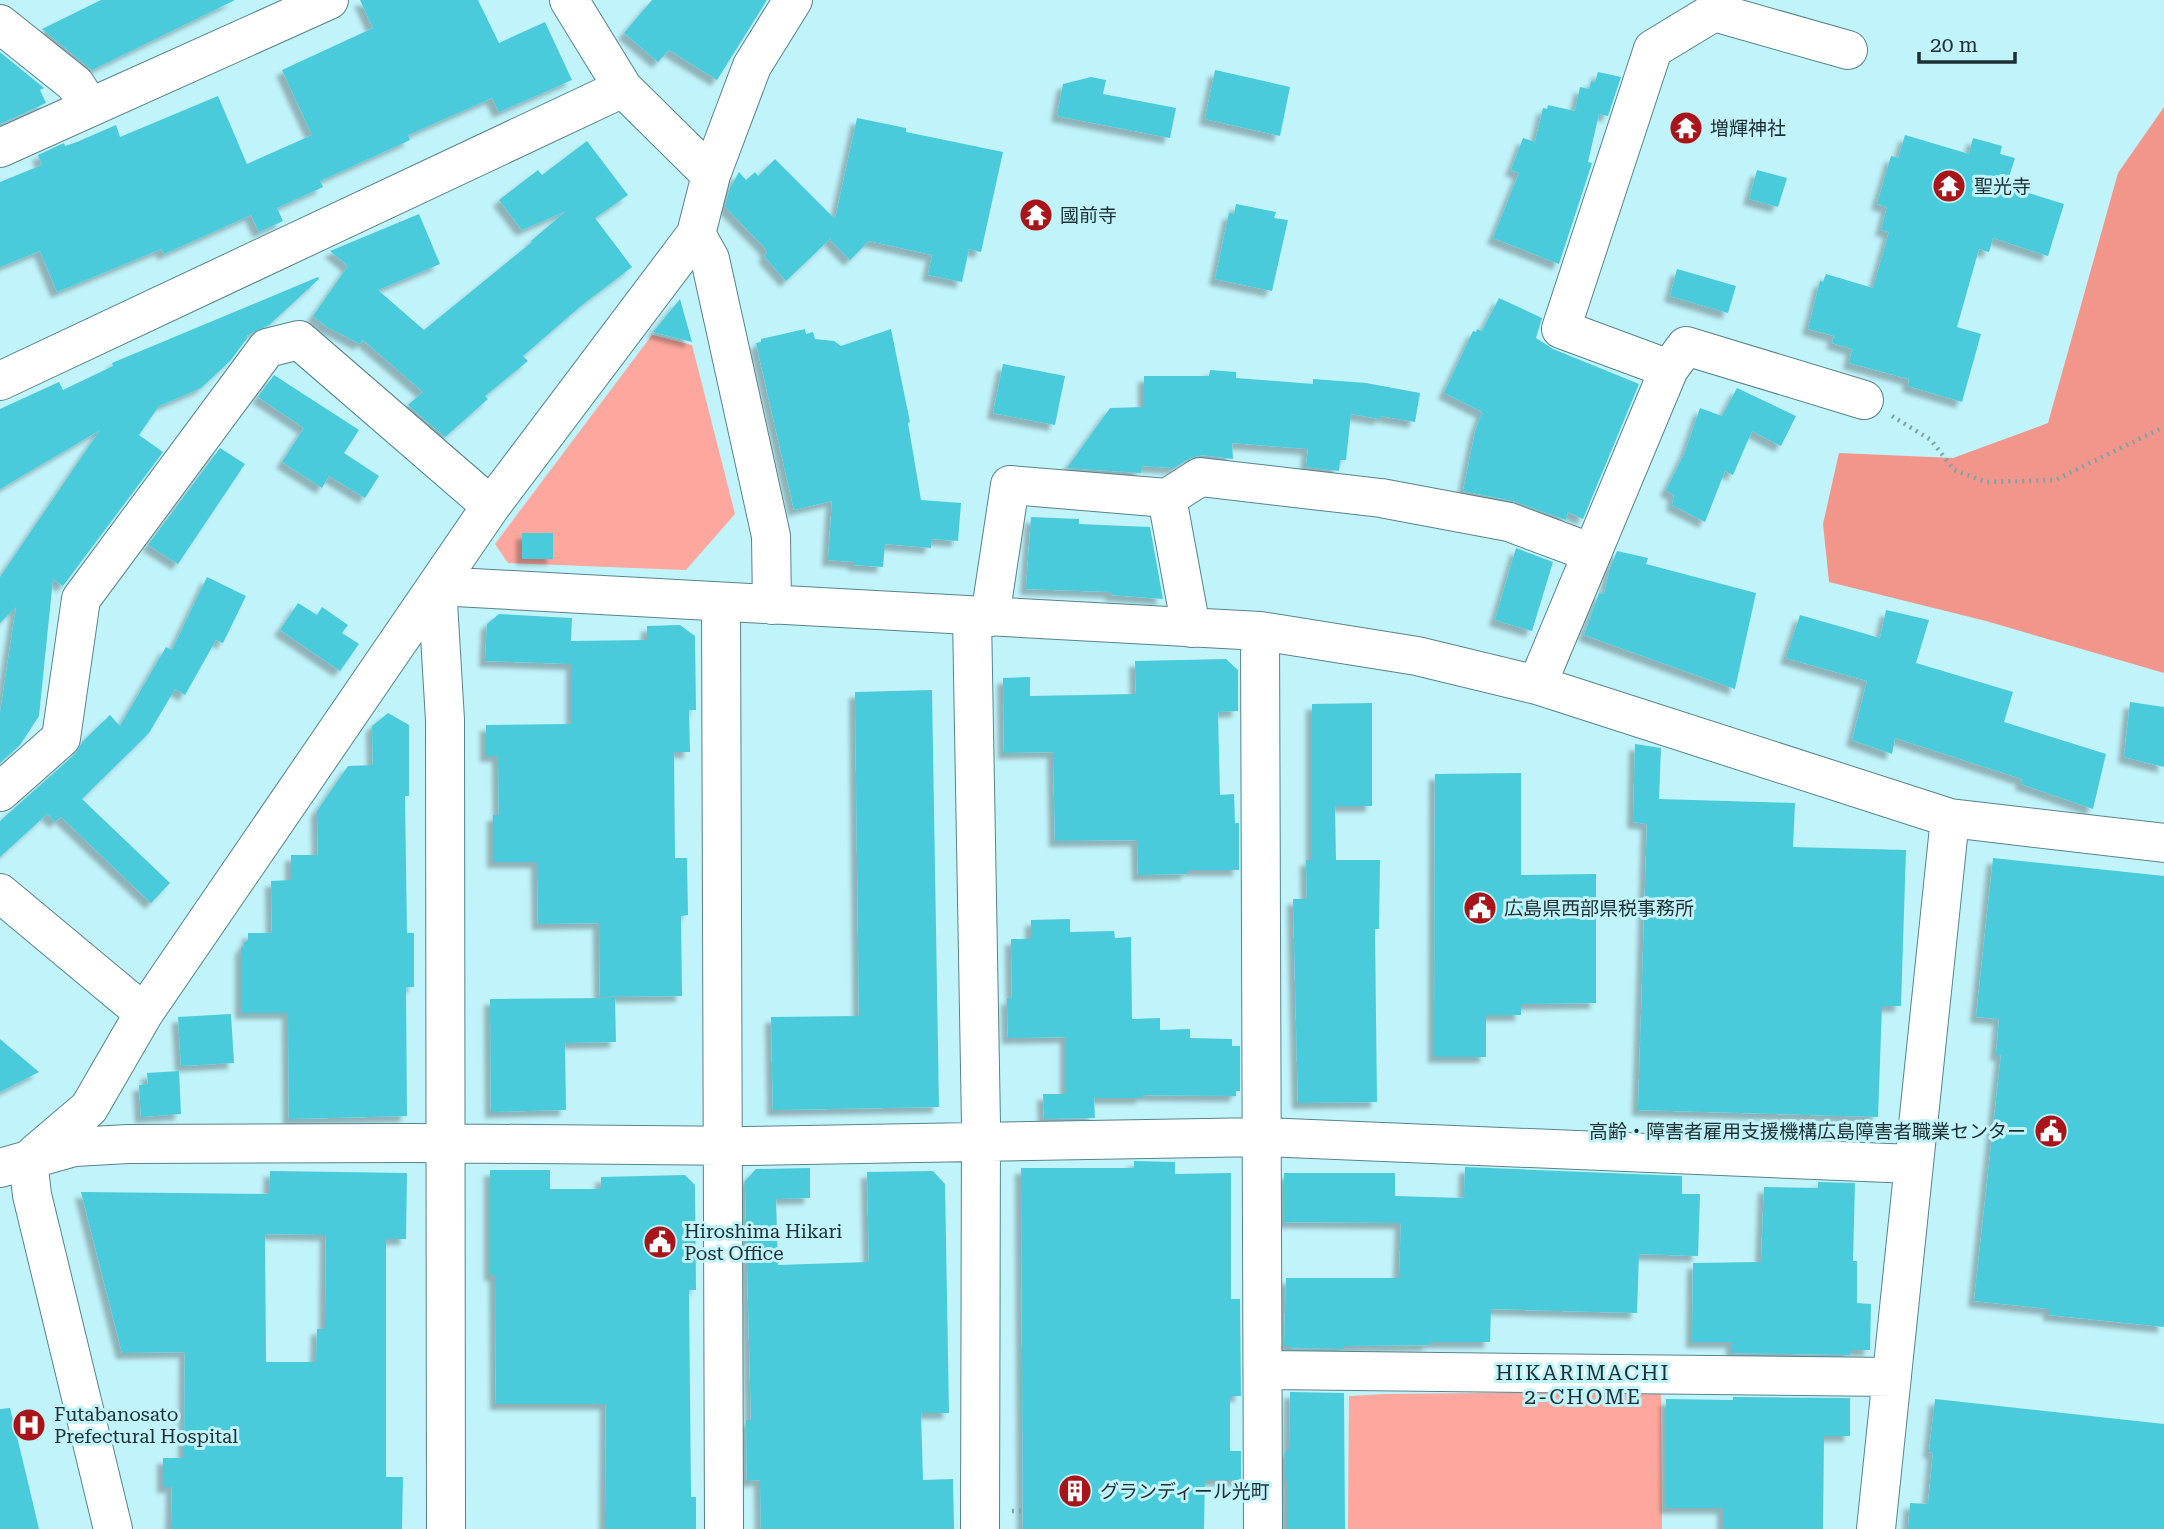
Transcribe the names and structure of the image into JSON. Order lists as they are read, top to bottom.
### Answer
{
  "districts": ["HIKARIMACHI 2-CHOME"],
  "places": {
    "temple": ["増輝神社", "聖光寺", "國前寺"],
    "public building": ["広島県西部県税事務所", "高齢・障害者雇用支援機構広島障害者職業センター", "Hiroshima Hikari Post Office"],
    "hospital": ["Futabanosato Prefectural Hospital"],
    "building": ["グランディール光町"]
  },
  "scale_bar": "20 m"
}
